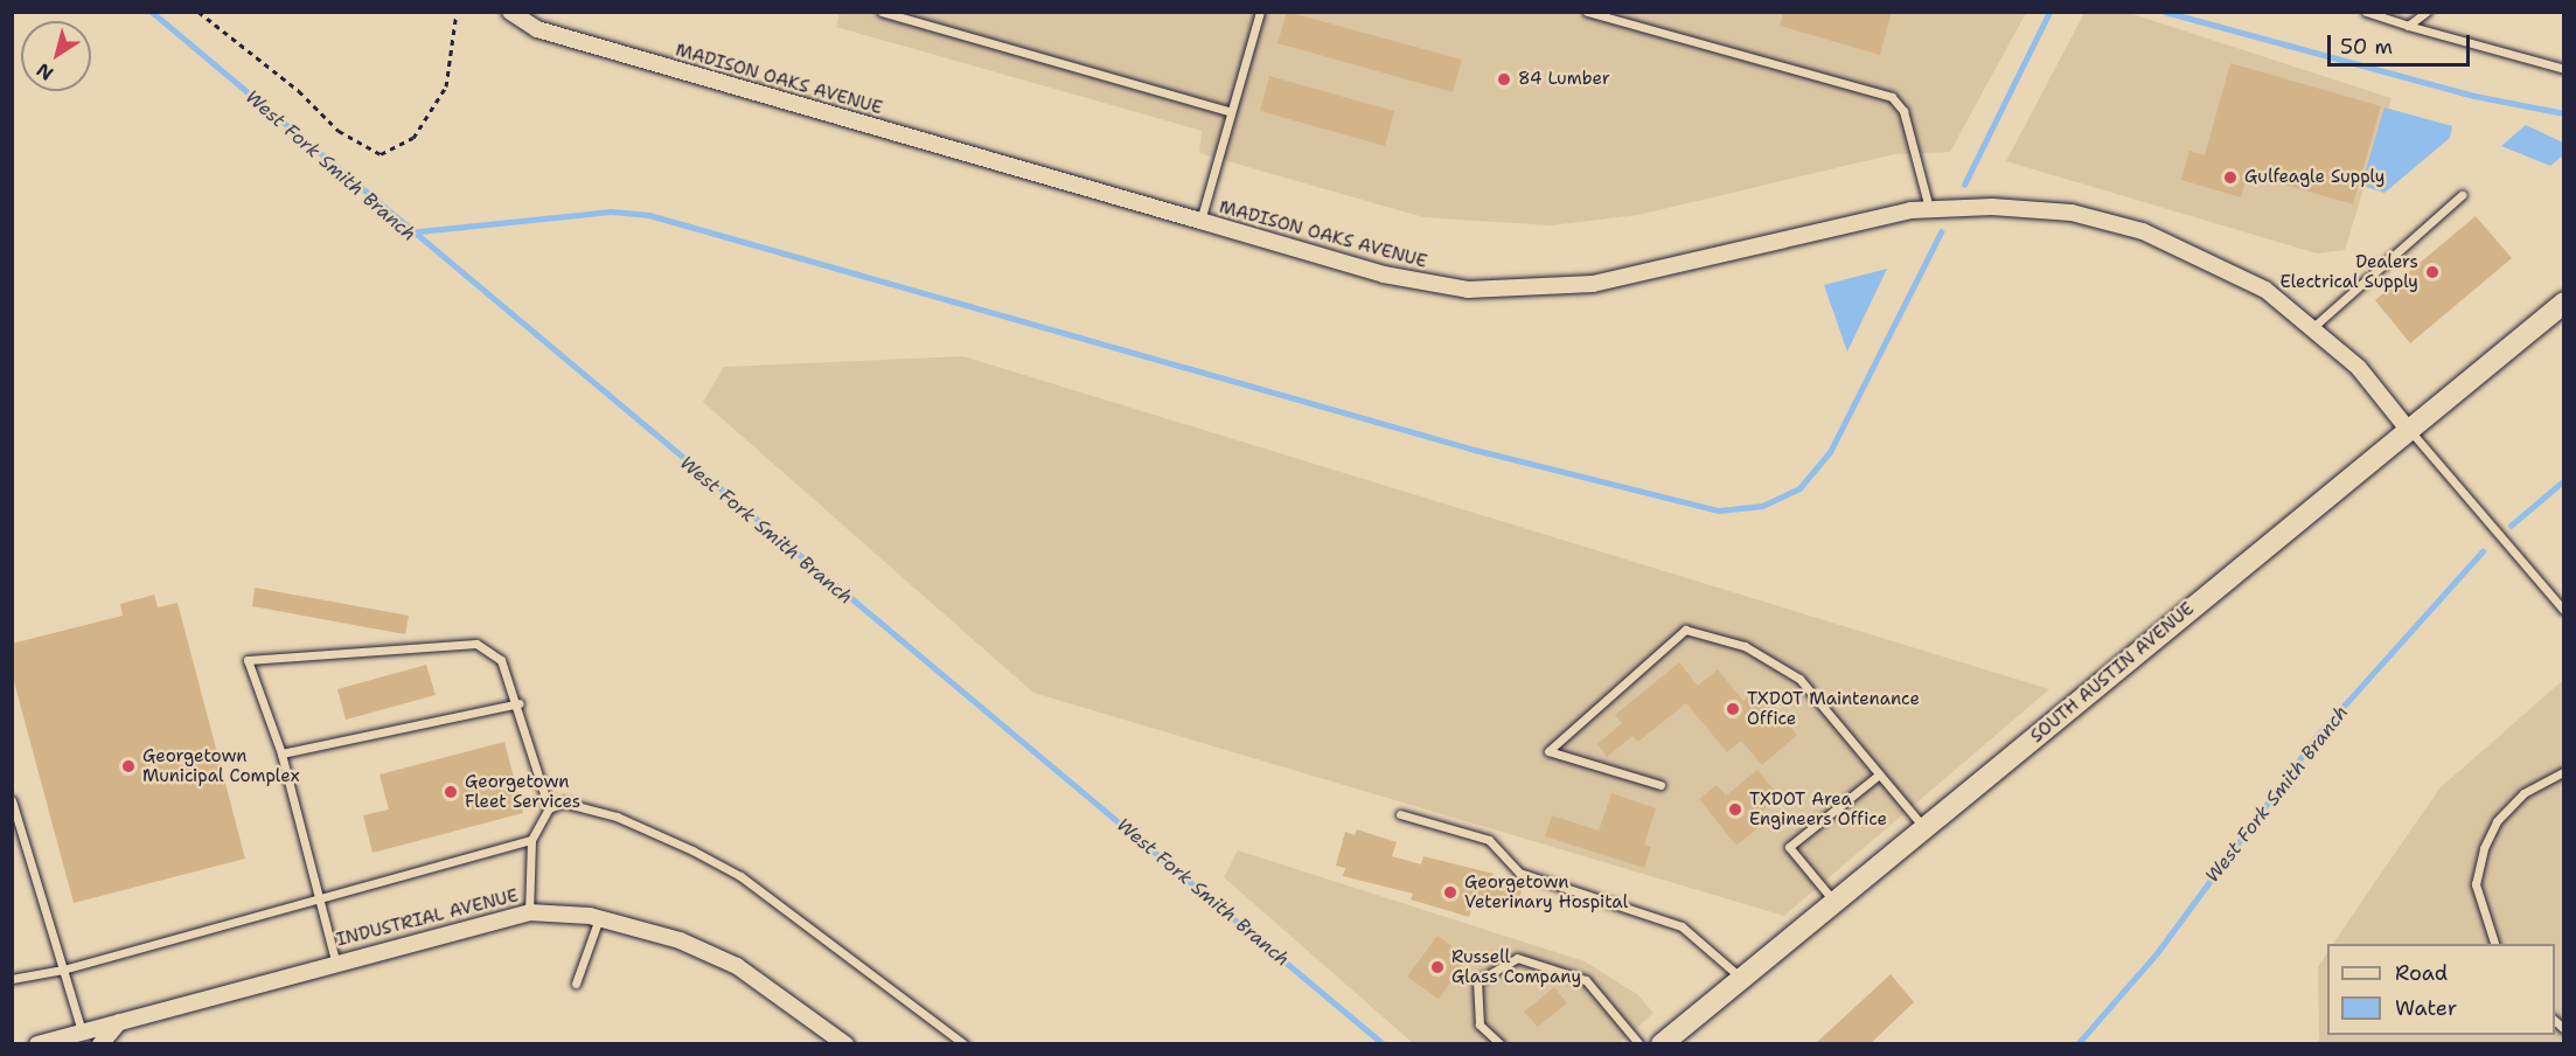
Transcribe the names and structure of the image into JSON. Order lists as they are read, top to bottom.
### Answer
{
  "streets": {
    "main road": ["SOUTH AUSTIN AVENUE"],
    "street": ["MADISON OAKS AVENUE", "INDUSTRIAL AVENUE"]
  },
  "crossings": [
    ["MADISON OAKS AVENUE", "SOUTH AUSTIN AVENUE"]
  ],
  "water": ["West Fork Smith Branch"],
  "places": [
    "84 Lumber",
    "Gulfeagle Supply",
    "Dealers Electrical Supply",
    "TXDOT Maintenance Office",
    "Georgetown Municipal Complex",
    "Georgetown Fleet Services",
    "TXDOT Area Engineers Office",
    "Georgetown Veterinary Hospital",
    "Russell Glass Company"
  ],
  "legend": ["Road", "Water"],
  "scale_bar": "50 m",
  "north": "bottom left"
}
